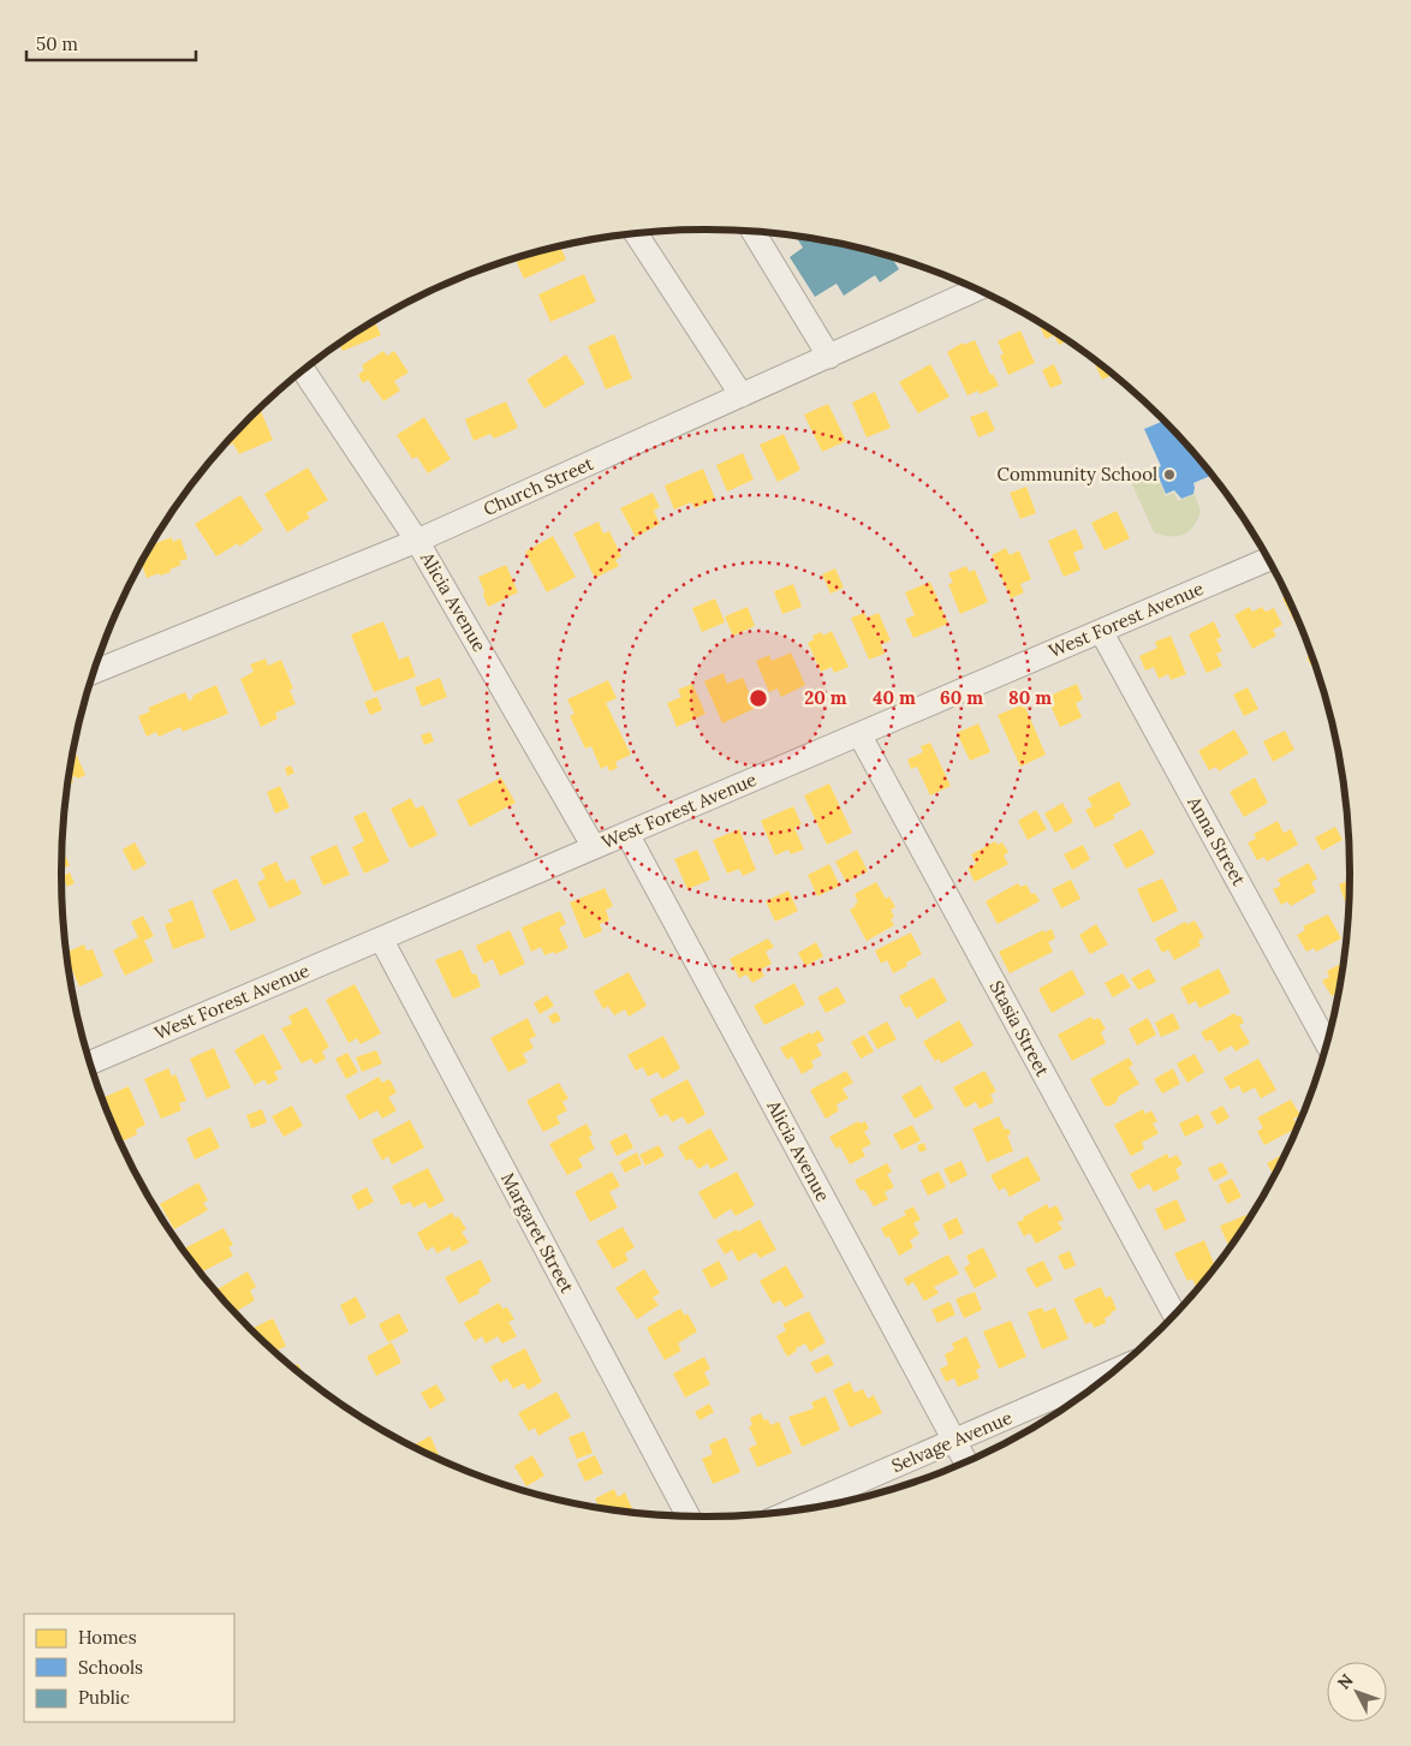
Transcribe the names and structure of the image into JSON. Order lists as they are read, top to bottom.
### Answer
{
  "streets": {
    "street": [
      "Church Street",
      "Alicia Avenue",
      "West Forest Avenue",
      "Anna Street",
      "Stasia Street",
      "Margaret Street",
      "Selvage Avenue"
    ]
  },
  "crossings": [
    ["Church Street", "Alicia Avenue"],
    ["Alicia Avenue", "West Forest Avenue"],
    ["Alicia Avenue", "Selvage Avenue"],
    ["West Forest Avenue", "Anna Street"],
    ["West Forest Avenue", "Stasia Street"],
    ["West Forest Avenue", "Margaret Street"]
  ],
  "places": ["Community School"],
  "legend": ["Homes", "Schools", "Public"],
  "scale_bar": "50 m",
  "north": "top left",
  "rings": [
    "20 m",
    "40 m",
    "60 m",
    "80 m"
  ]
}
